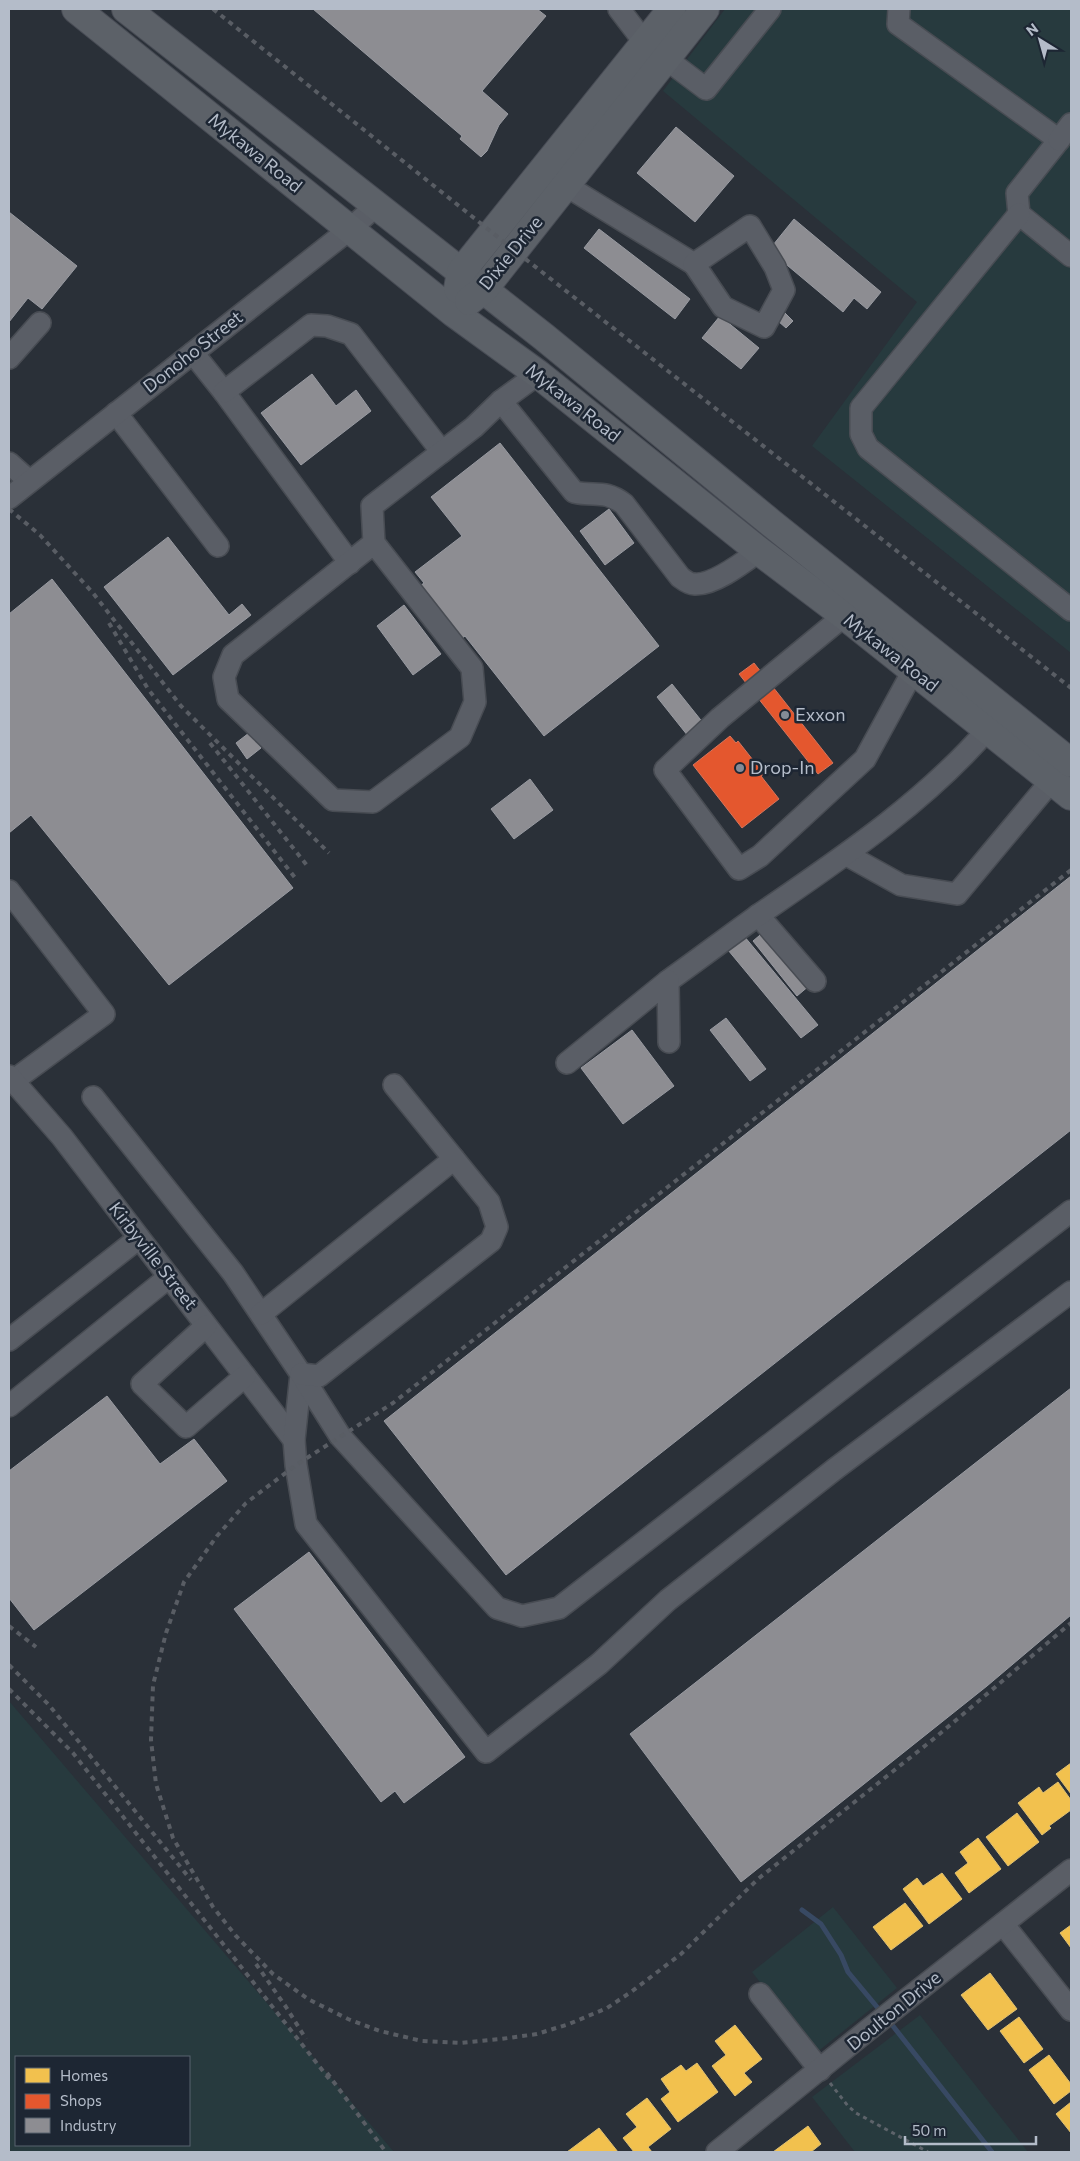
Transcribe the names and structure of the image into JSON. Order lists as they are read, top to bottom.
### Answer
{
  "streets": {
    "main road": ["Mykawa Road", "Dixie Drive"],
    "street": ["Donoho Street", "Kirbyville Street", "Doulton Drive"]
  },
  "crossings": [
    ["Mykawa Road", "Dixie Drive"],
    ["Mykawa Road", "Donoho Street"]
  ],
  "places": ["Exxon", "Drop-In"],
  "legend": ["Homes", "Shops", "Industry"],
  "scale_bar": "50 m",
  "north": "top left"
}
